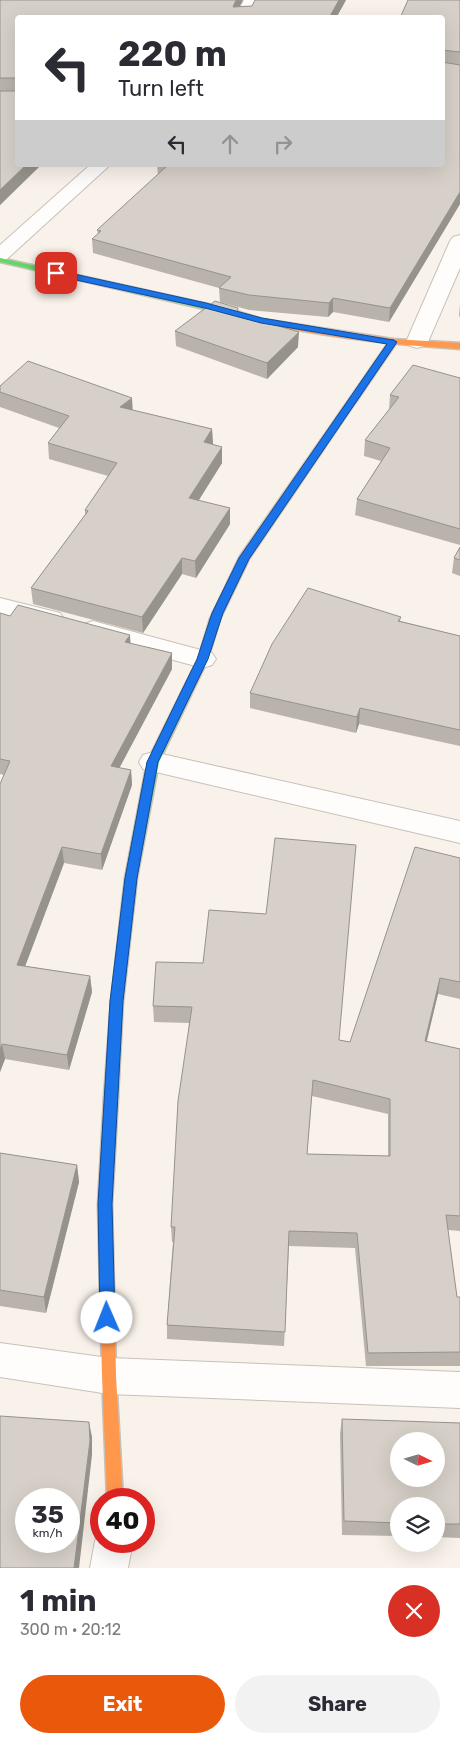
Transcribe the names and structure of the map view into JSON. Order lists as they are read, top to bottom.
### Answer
{
  "north": "right",
  "page": {
    "turn": ["220 m", "Turn left"],
    "speed": "35 km/h",
    "limit": "40",
    "heading": ["1 min", "300 m · 20:12"],
    "buttons": ["Exit", "Share"]
  }
}
